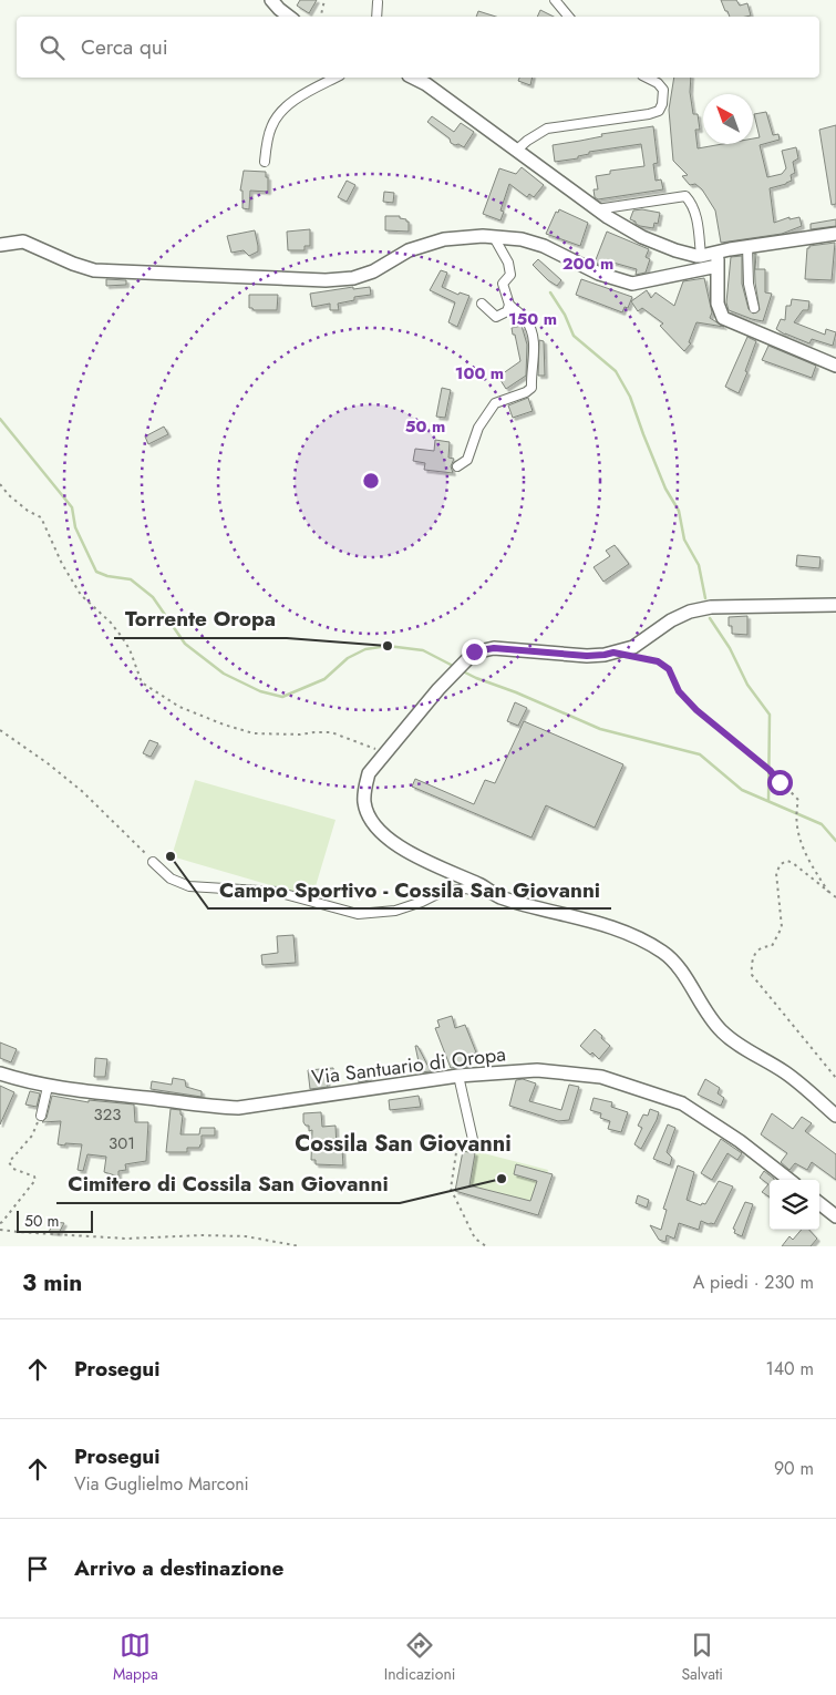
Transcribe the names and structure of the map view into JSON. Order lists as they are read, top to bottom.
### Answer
{
  "streets": {
    "street": ["Via Santuario di Oropa"]
  },
  "districts": ["Cossila San Giovanni"],
  "places": ["Torrente Oropa", "Campo Sportivo - Cossila San Giovanni", "Cimitero di Cossila San Giovanni"],
  "house_numbers": ["323", "301"],
  "scale_bar": "50 m",
  "north": "top left",
  "page": {
    "search": "Cerca qui",
    "scale": "50 m",
    "heading": ["3 min", "A piedi · 230 m"],
    "list": [
      ["Prosegui", "140 m"],
      ["Prosegui", "Via Guglielmo Marconi", "90 m"],
      "Arrivo a destinazione"
    ],
    "nav": ["Mappa", "Indicazioni", "Salvati"]
  },
  "rings": [
    "200 m",
    "150 m",
    "100 m",
    "50 m"
  ]
}
